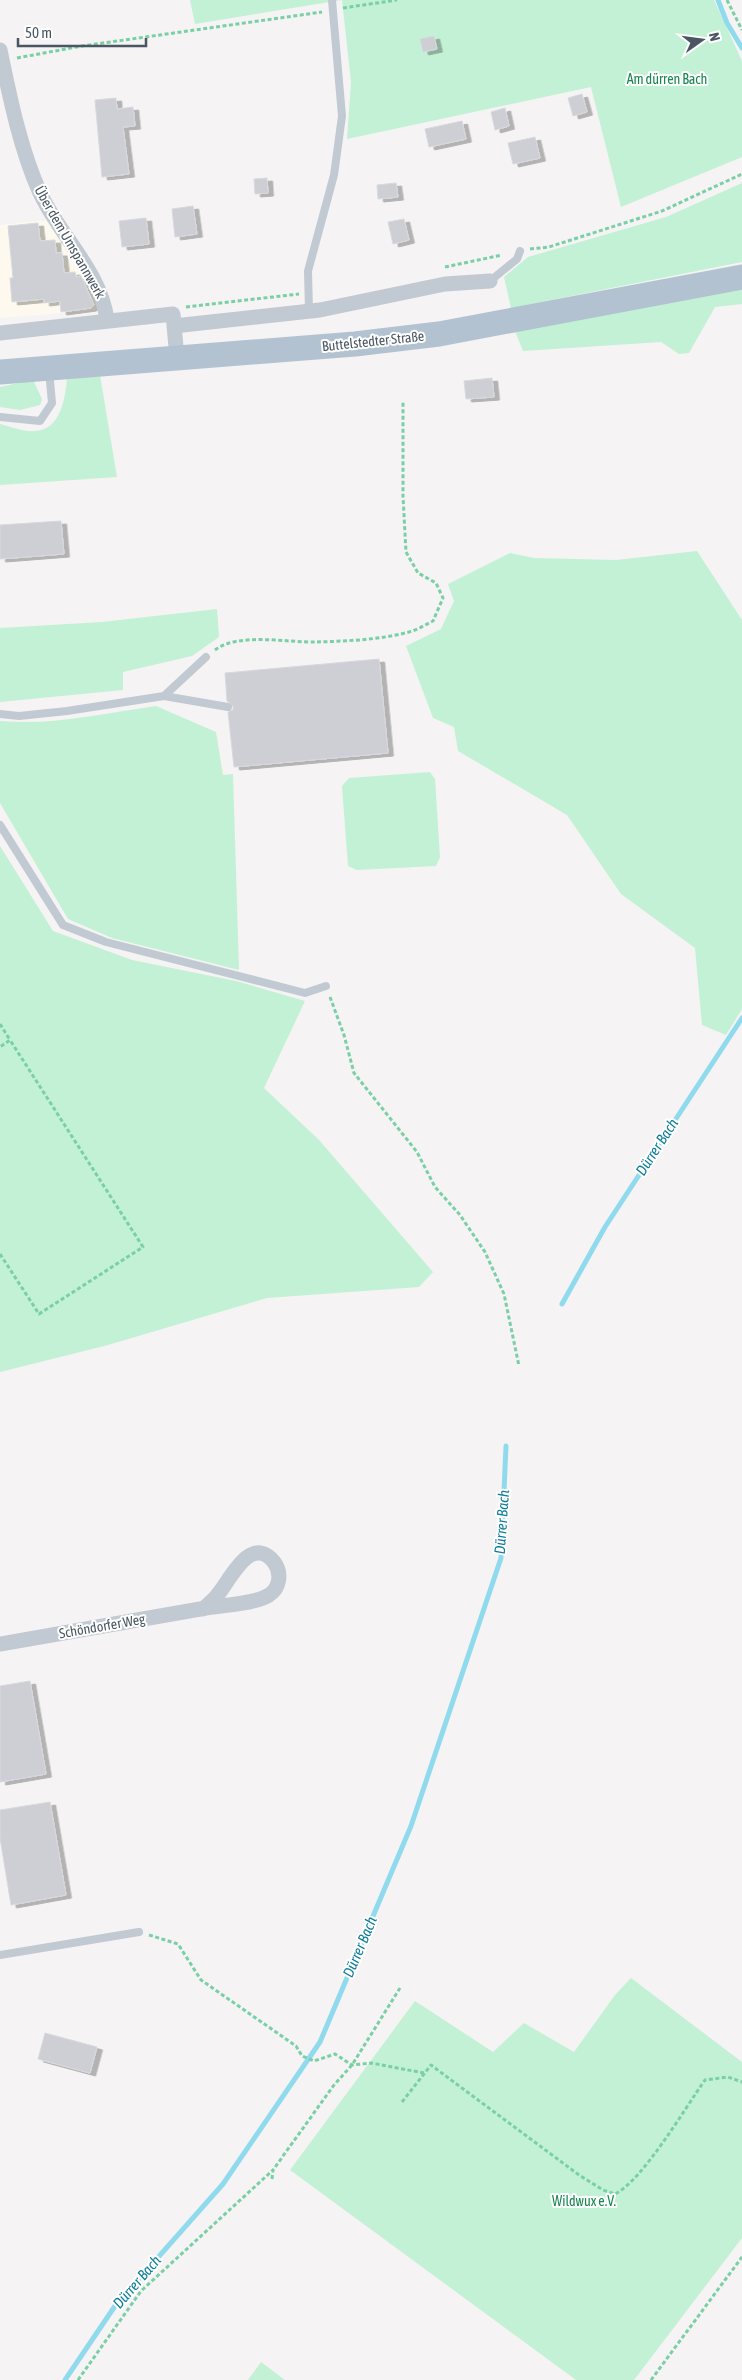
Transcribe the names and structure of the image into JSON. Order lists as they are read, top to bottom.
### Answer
{
  "streets": {
    "main road": ["Buttelstedter Straße"],
    "street": ["Über dem Umspannwerk", "Schöndorfer Weg"]
  },
  "water": ["Dürrer Bach"],
  "parks": ["Am dürren Bach", "Wildwux e.V."],
  "scale_bar": "50 m",
  "north": "right"
}
